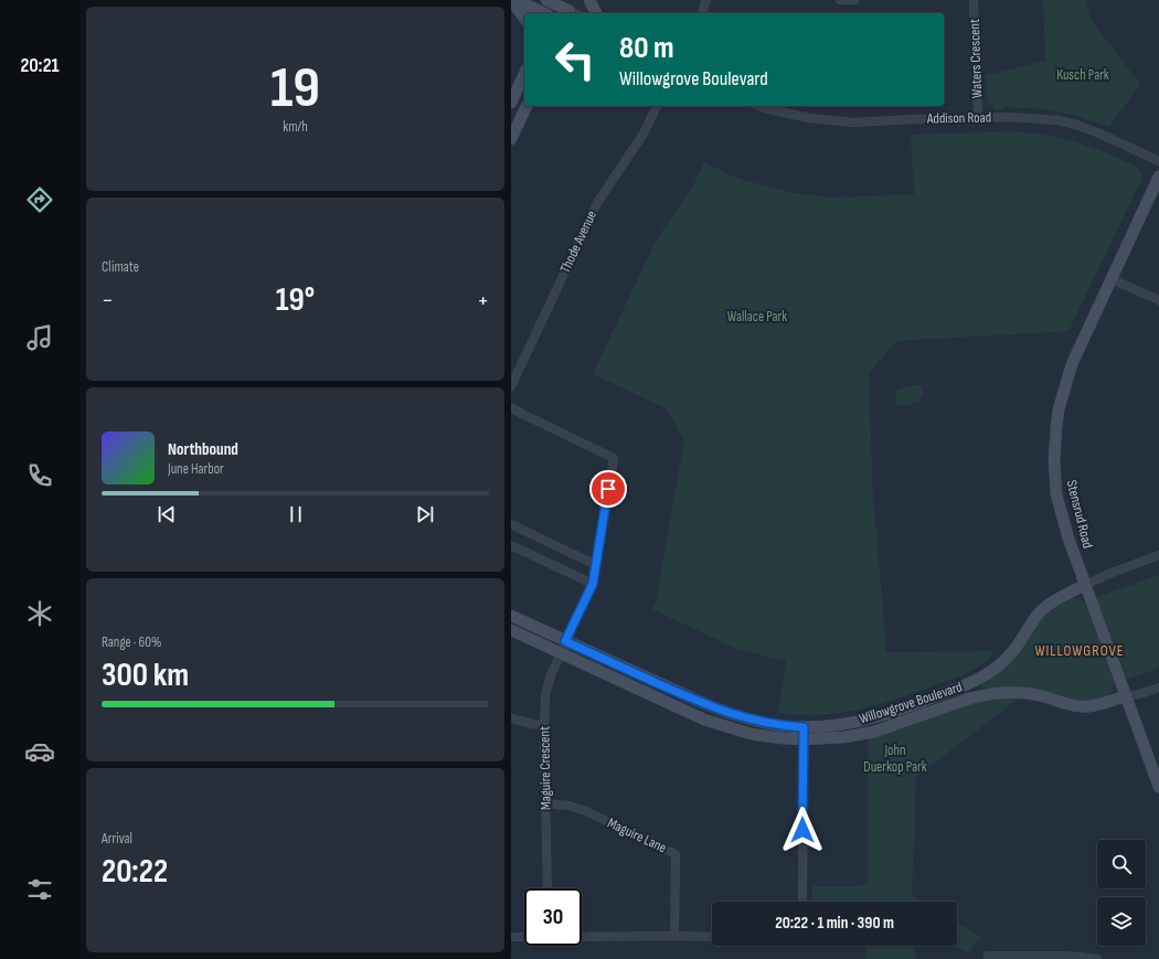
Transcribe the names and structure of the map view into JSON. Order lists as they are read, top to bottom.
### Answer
{
  "streets": {
    "street": [
      "Waters Crescent",
      "Addison Road",
      "Thode Avenue",
      "Stensrud Road",
      "Willowgrove Boulevard",
      "Maguire Crescent",
      "Maguire Lane"
    ]
  },
  "crossings": [
    ["Waters Crescent", "Addison Road"],
    ["Stensrud Road", "Willowgrove Boulevard"],
    ["Willowgrove Boulevard", "Maguire Crescent"],
    ["Maguire Crescent", "Maguire Lane"]
  ],
  "districts": ["WILLOWGROVE"],
  "parks": ["Kusch Park", "Wallace Park", "John Duerkop Park"],
  "page": {
    "tabs": "20:21",
    "tile": [
      ["19", "km/h"],
      "Climate",
      ["Range · 60%", "300 km"],
      ["Arrival", "20:22"]
    ],
    "turn": ["80 m", "Willowgrove Boulevard"],
    "heat": ["−", "19°", "+"],
    "song": ["Northbound", "June Harbor"],
    "limit": "30",
    "trip": "20:22 · 1 min · 390 m"
  }
}
